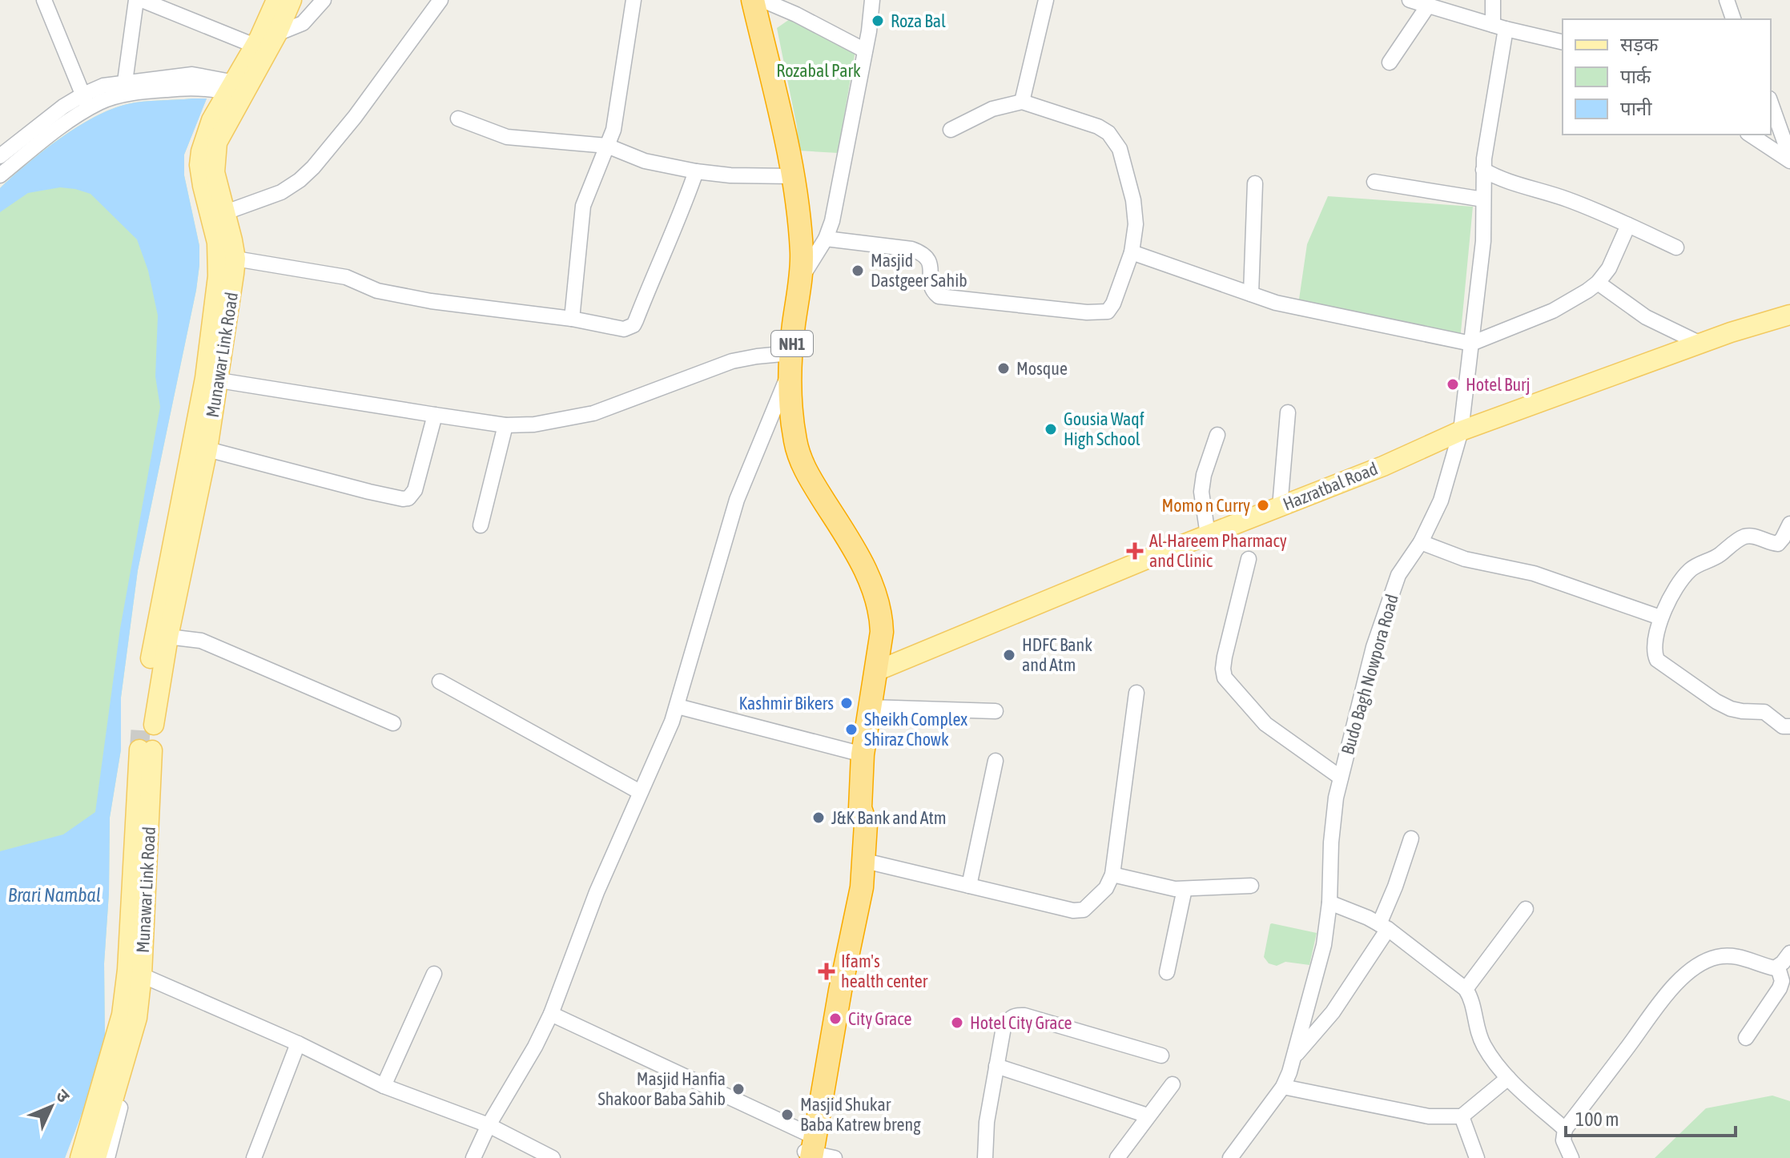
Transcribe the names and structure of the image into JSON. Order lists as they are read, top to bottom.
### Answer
{
  "streets": {
    "highway": ["NH1"],
    "main road": ["Munawar Link Road", "Hazratbal Road"],
    "street": ["Budo Bagh Nowpora Road"]
  },
  "crossings": [
    ["NH1", "Hazratbal Road"],
    ["Hazratbal Road", "Budo Bagh Nowpora Road"]
  ],
  "water": ["Brari Nambal"],
  "parks": ["Rozabal Park"],
  "places": {
    "other": [
      "Roza Bal",
      "Masjid Dastgeer Sahib",
      "Mosque",
      "Hotel Burj",
      "Gousia Waqf High School",
      "Momo n Curry",
      "HDFC Bank and Atm",
      "Kashmir Bikers",
      "Sheikh Complex Shiraz Chowk",
      "J&K Bank and Atm",
      "City Grace",
      "Hotel City Grace",
      "Masjid Hanfia Shakoor Baba Sahib",
      "Masjid Shukar Baba Katrew breng"
    ],
    "health": ["Al-Hareem Pharmacy and Clinic", "Ifam's health center"]
  },
  "legend": ["सड़क", "पार्क", "पानी"],
  "scale_bar": "100 m",
  "north": "top right"
}
